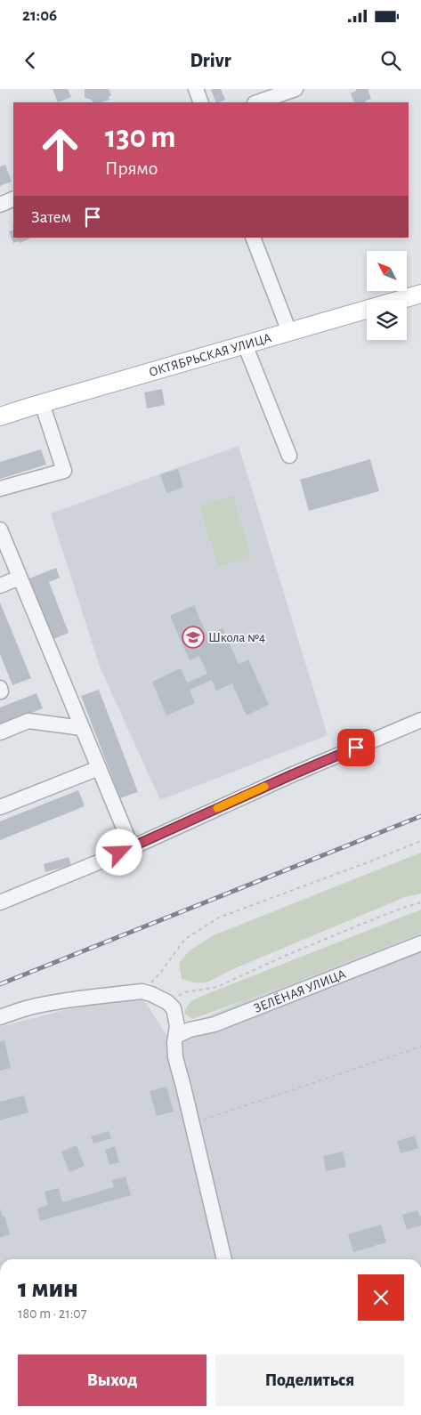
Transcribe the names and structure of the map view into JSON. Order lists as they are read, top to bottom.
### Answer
{
  "streets": {
    "main road": ["ОКТЯБРЬСКАЯ УЛИЦА"],
    "street": ["ЗЕЛЁНАЯ УЛИЦА"]
  },
  "places": {
    "school or university": ["Школа №4"]
  },
  "north": "top left",
  "page": {
    "status": "21:06",
    "header": "Drivr",
    "turn": ["130 m", "Прямо"],
    "then": "Затем",
    "heading": ["1 мин", "180 m · 21:07"],
    "buttons": ["Выход", "Поделиться"]
  }
}
